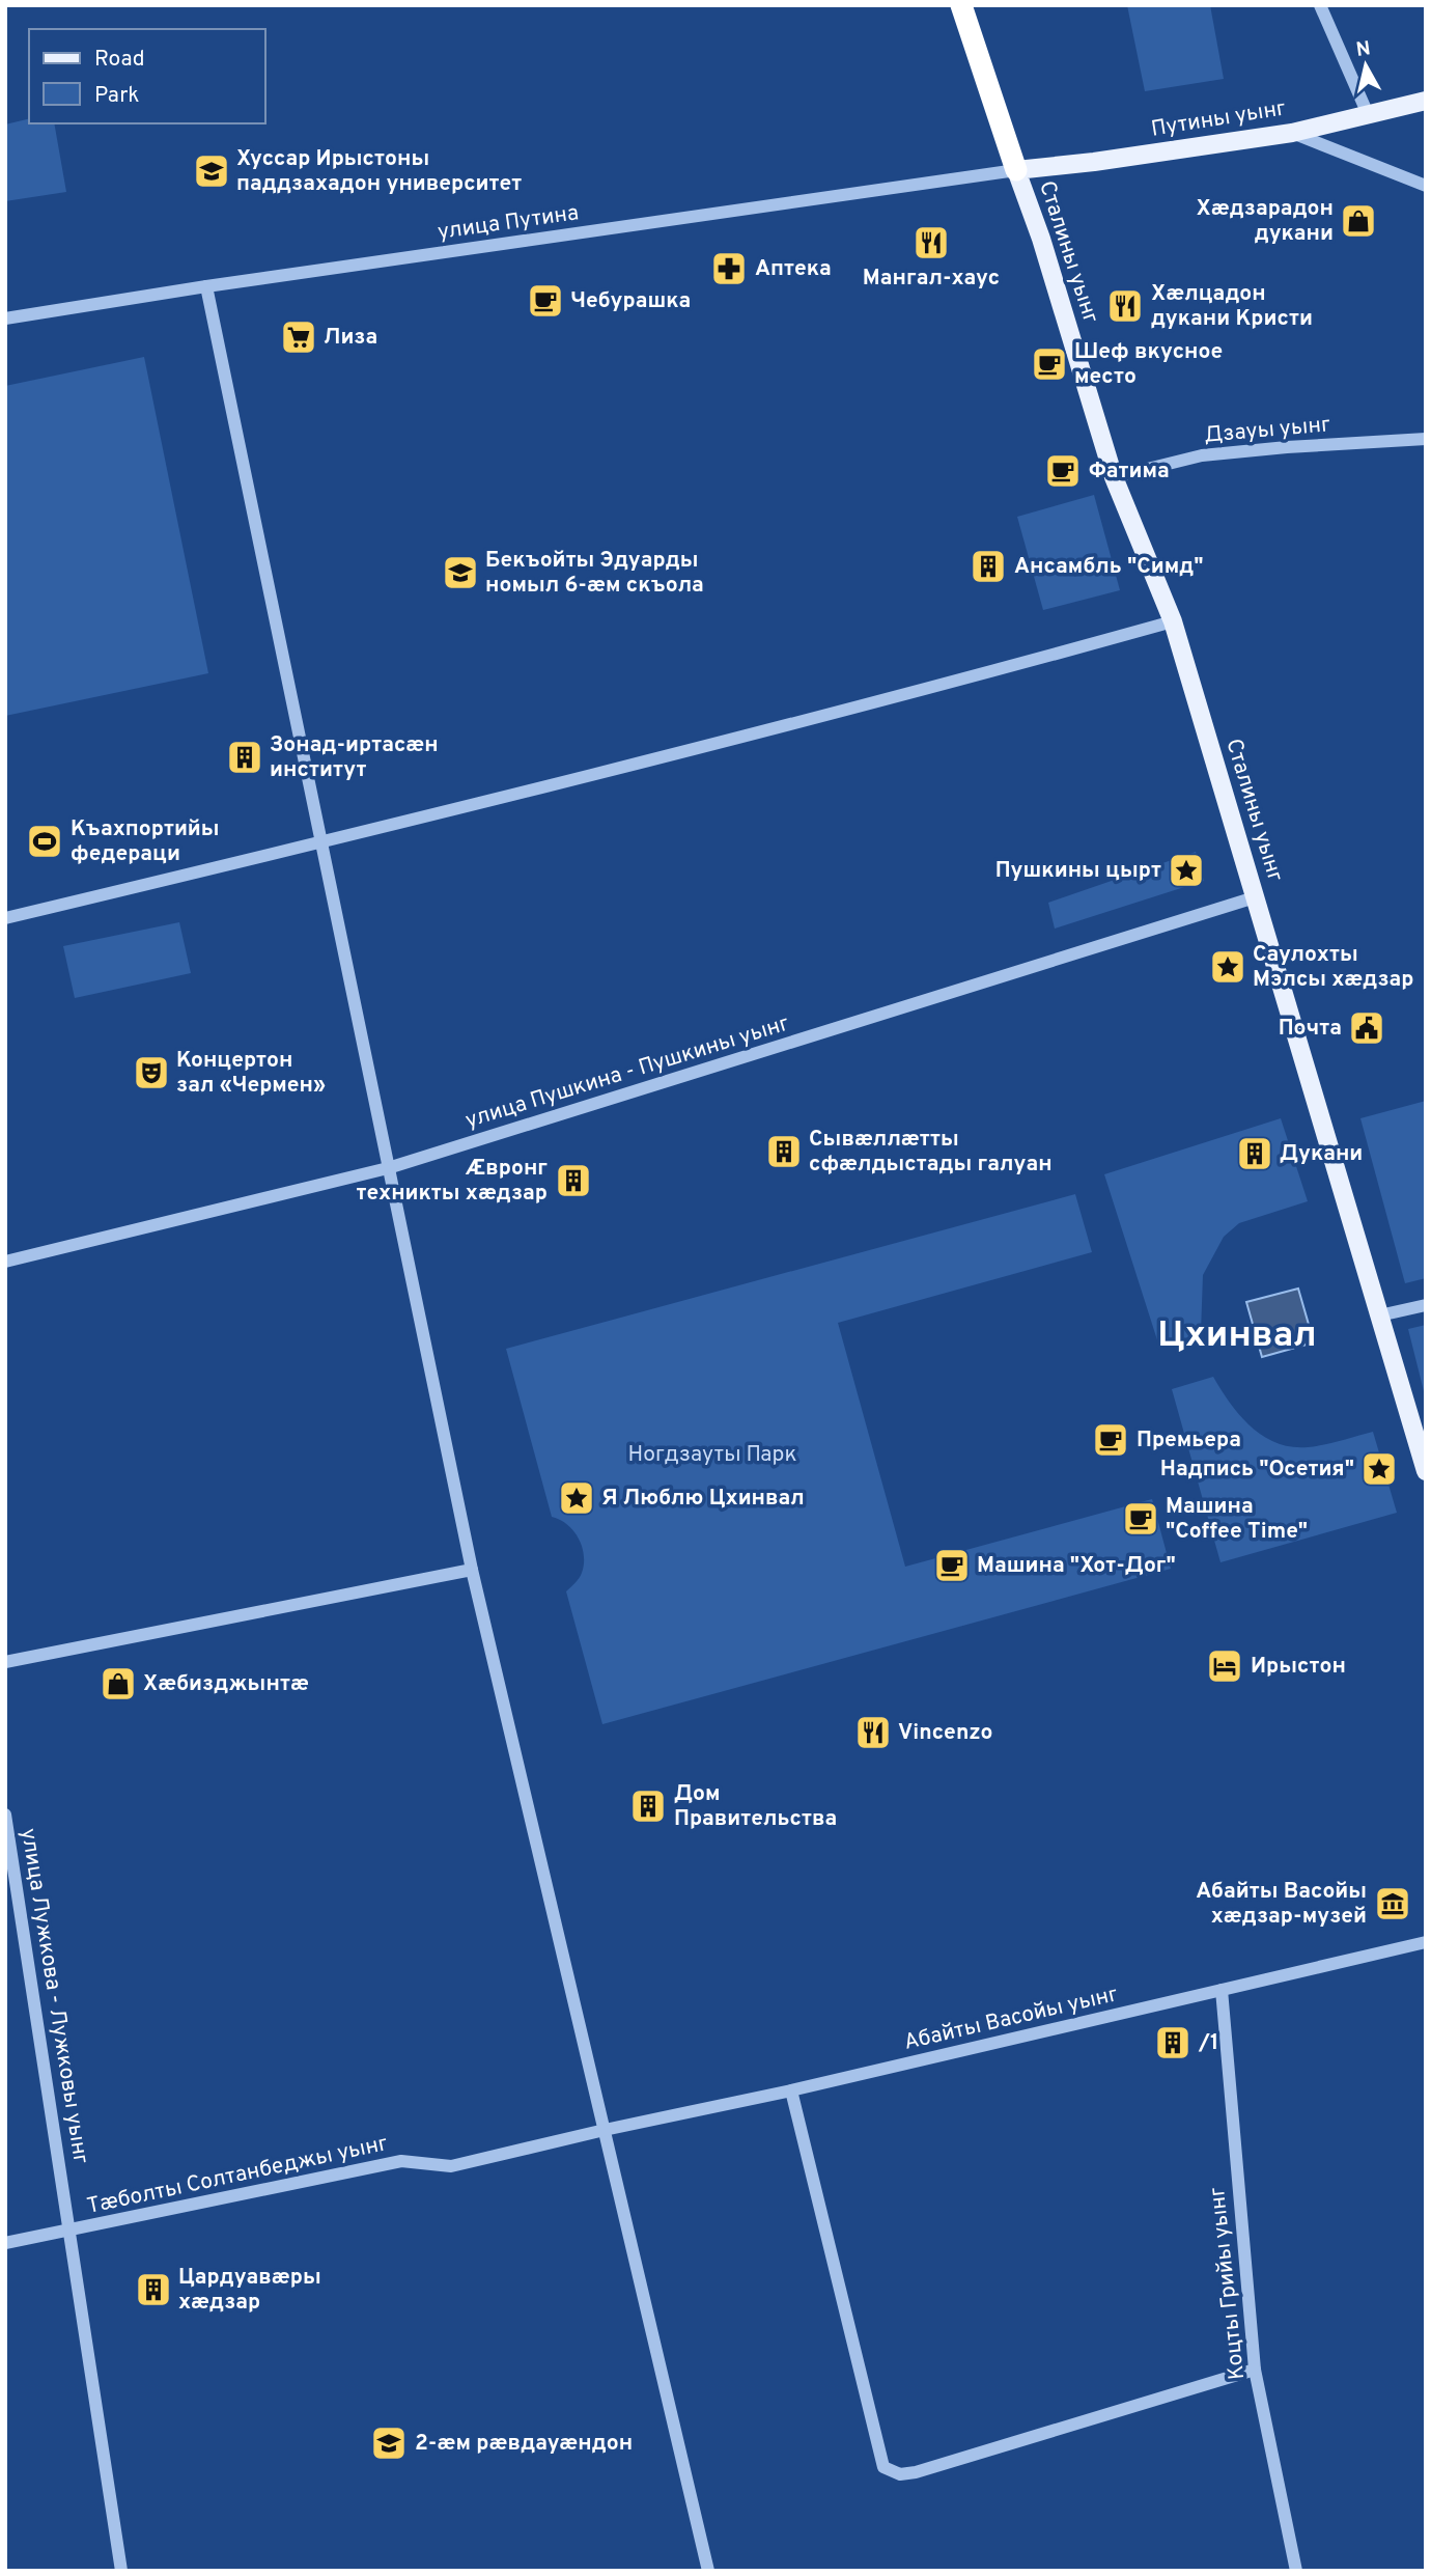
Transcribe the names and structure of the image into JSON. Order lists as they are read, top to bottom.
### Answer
{
  "streets": {
    "main road": ["Путины уынг", "Сталины уынг"],
    "street": [
      "улица Путина",
      "Дзауы уынг",
      "улица Пушкина - Пушкины уынг",
      "улица Лужкова - Лужковы уынг",
      "Абайты Васойы уынг",
      "Тæболты Солтанбеджы уынг",
      "Коцты Грийы уынг"
    ]
  },
  "crossings": [
    ["Путины уынг", "улица Путина"],
    ["Путины уынг", "Сталины уынг"],
    ["улица Путина", "Сталины уынг"],
    ["Сталины уынг", "Дзауы уынг"],
    ["Сталины уынг", "улица Пушкина - Пушкины уынг"],
    ["улица Лужкова - Лужковы уынг", "Тæболты Солтанбеджы уынг"],
    ["Абайты Васойы уынг", "Тæболты Солтанбеджы уынг"],
    ["Абайты Васойы уынг", "Коцты Грийы уынг"]
  ],
  "districts": ["Цхинвал"],
  "parks": ["Ногдзауты Парк"],
  "places": {
    "school or university": ["Хуссар Ирыстоны паддзахадон университет", "Бекъойты Эдуарды номыл 6-æм скъола", "2-æм рӕвдауӕндон"],
    "shop": ["Хæдзарадон дукани", "Хæбизджынтæ"],
    "restaurant": ["Мангал-хаус", "Хæлцадон дукани Кристи", "Vincenzo"],
    "pharmacy": ["Аптека"],
    "cafe": [
      "Чебурашка",
      "Шеф вкусное место",
      "Фатима",
      "Премьера",
      "Машина \"Coffee Time\"",
      "Машина \"Хот-Дог\""
    ],
    "supermarket": ["Лиза"],
    "building": [
      "Ансамбль \"Симд\"",
      "Зонад-иртасæн институт",
      "Сывæллæтты сфæлдыстады галуан",
      "Дукани",
      "Æвpонг техникты хæдзар",
      "Дом Правительства",
      "/1",
      "Цардуавæры хæдзар"
    ],
    "sports": ["Къахпортийы федераци"],
    "place": [
      "Пушкины цырт",
      "Саулохты Мэлсы хæдзар",
      "Надпись \"Осетия\"",
      "Я Люблю Цхинвал"
    ],
    "public building": ["Почта"],
    "theatre": ["Концертон зал «Чермен»"],
    "hotel": ["Ирыстон"],
    "museum": ["Абайты Васойы хæдзар-музей"]
  },
  "legend": ["Road", "Park"],
  "north": "top"
}
